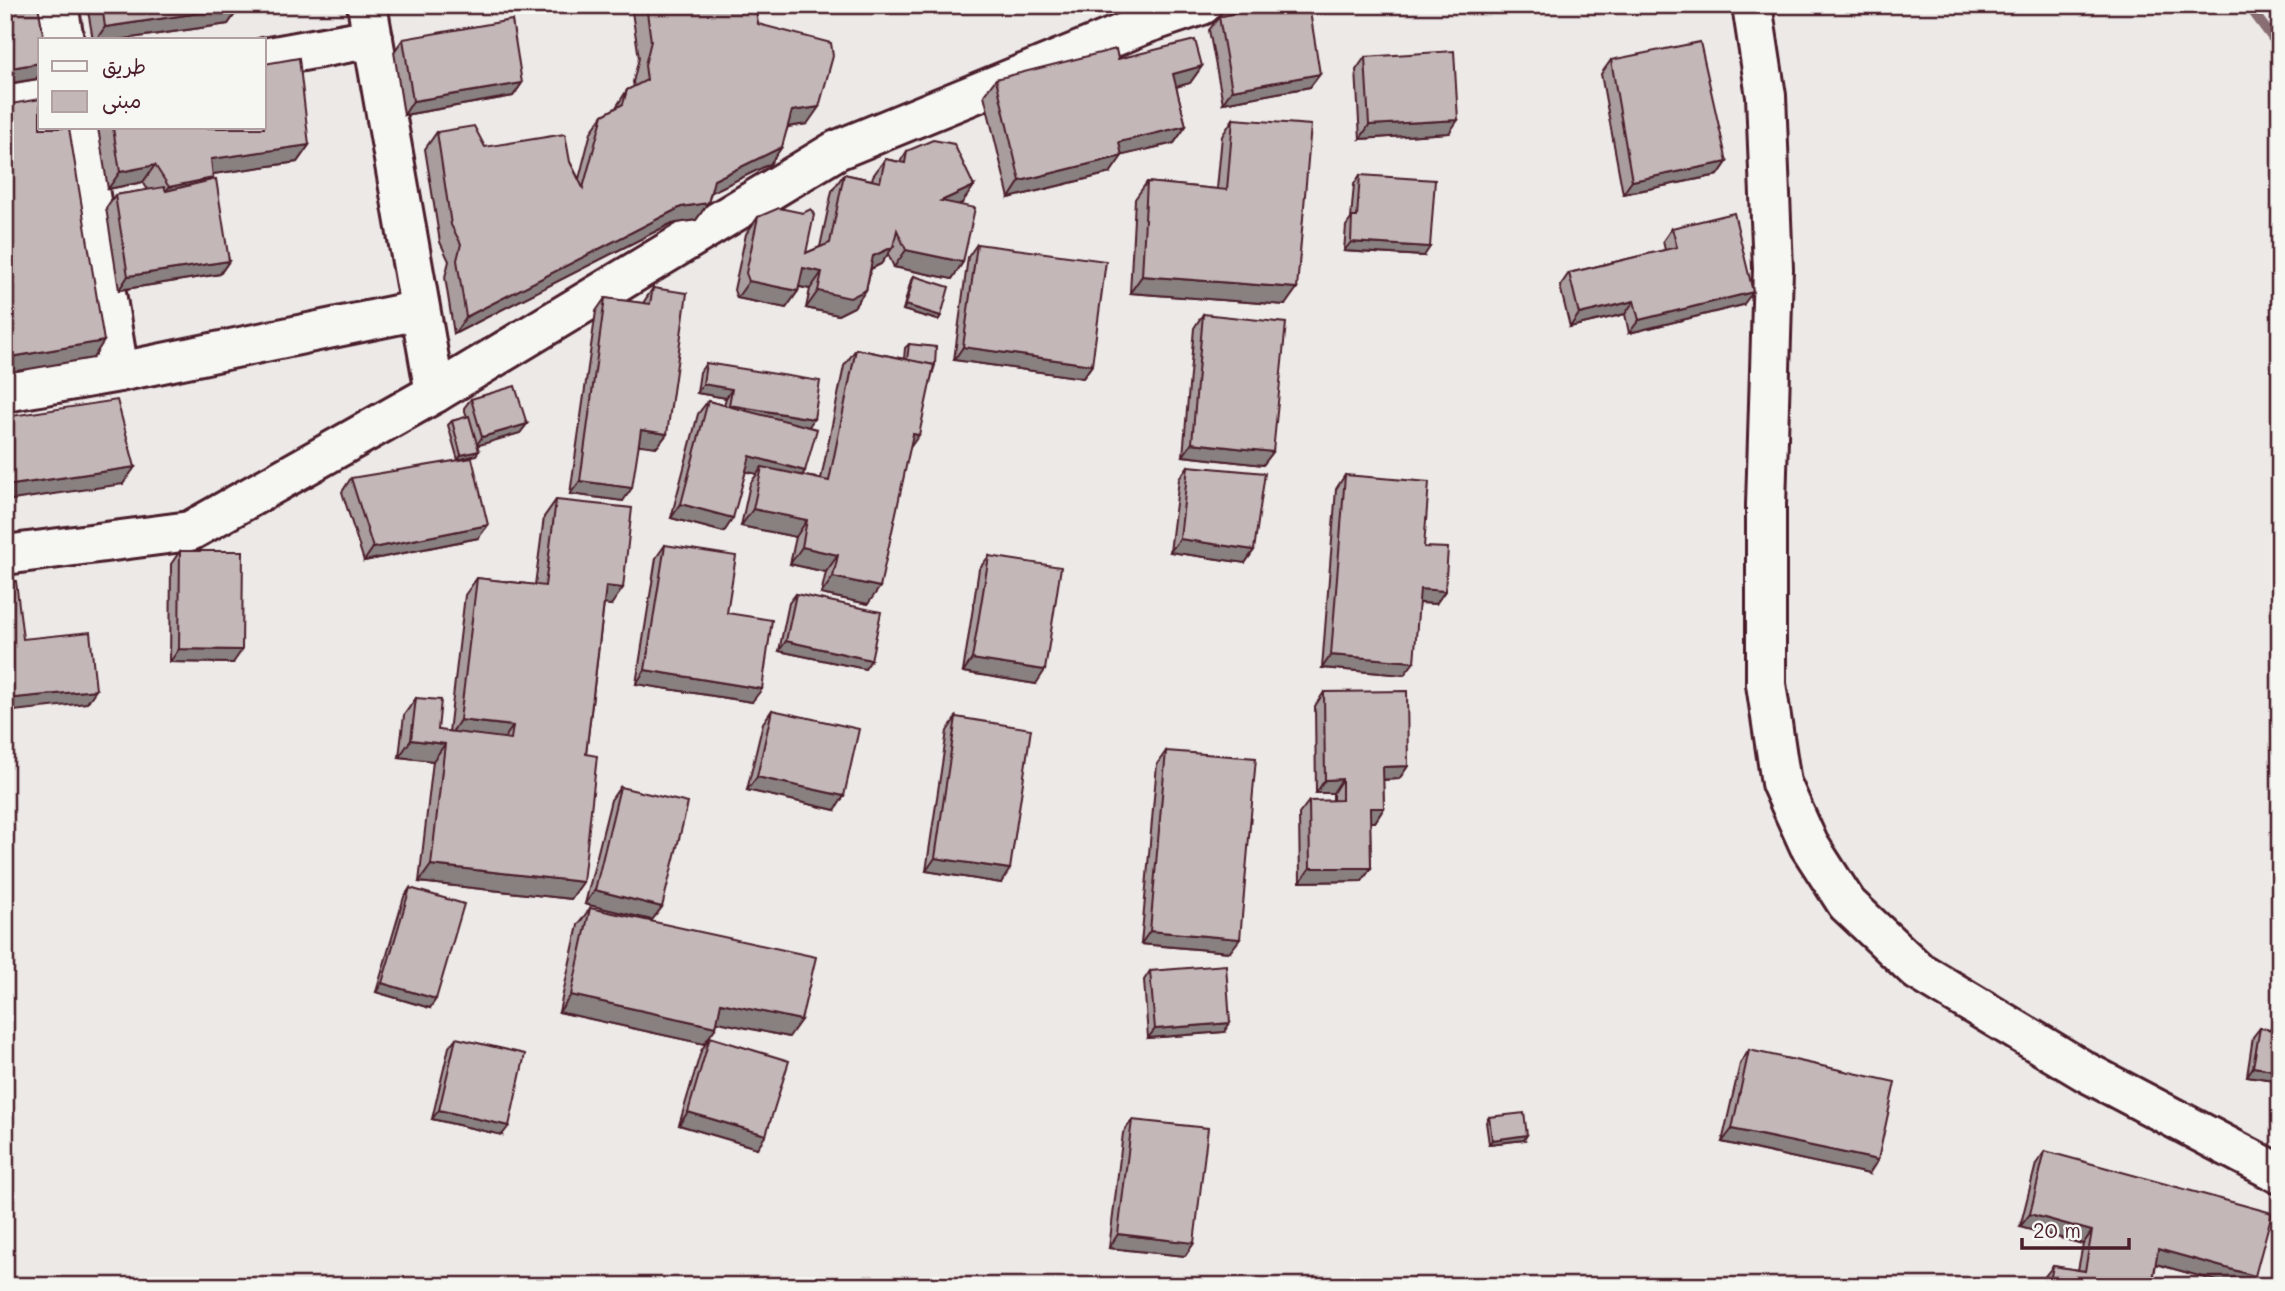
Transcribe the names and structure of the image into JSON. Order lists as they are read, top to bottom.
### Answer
{
  "legend": ["طريق", "مبنى"],
  "scale_bar": "20 m"
}
